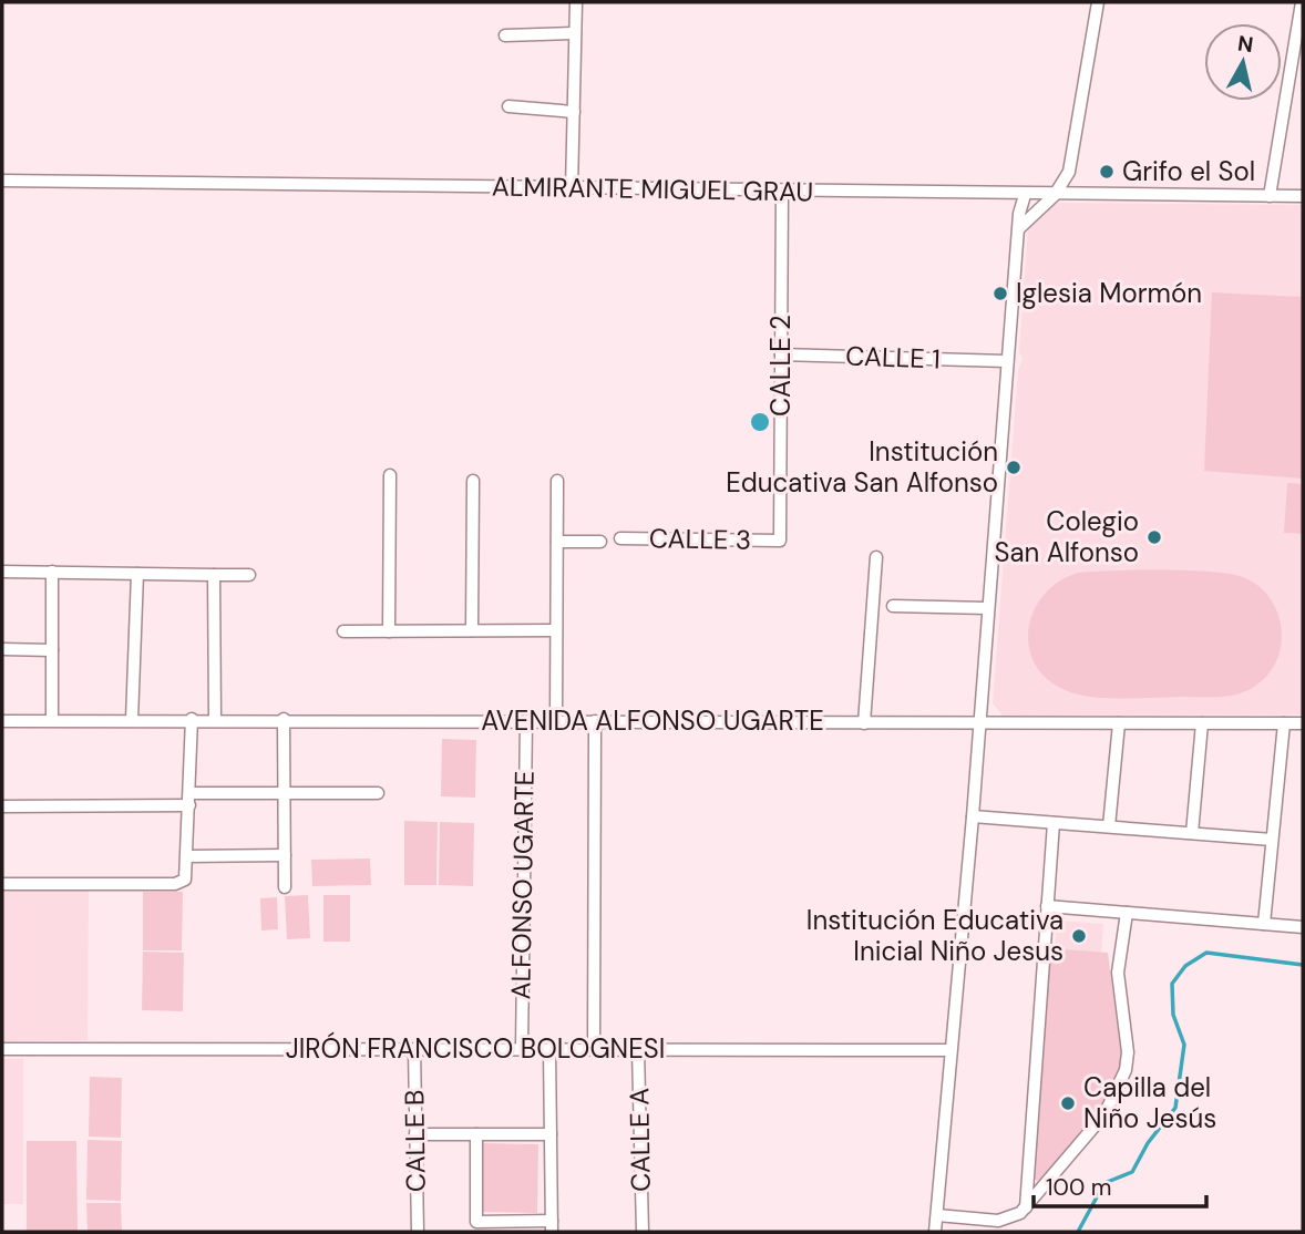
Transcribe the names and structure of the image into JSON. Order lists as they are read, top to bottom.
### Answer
{
  "streets": {
    "street": [
      "ALMIRANTE MIGUEL GRAU",
      "CALLE 1",
      "CALLE 2",
      "CALLE 3",
      "AVENIDA ALFONSO UGARTE",
      "ALFONSO UGARTE",
      "JIRÓN FRANCISCO BOLOGNESI",
      "CALLE A",
      "CALLE B"
    ]
  },
  "crossings": [
    ["ALMIRANTE MIGUEL GRAU", "CALLE 2"],
    ["CALLE 1", "CALLE 2"],
    ["CALLE 2", "CALLE 3"],
    ["AVENIDA ALFONSO UGARTE", "ALFONSO UGARTE"],
    ["ALFONSO UGARTE", "JIRÓN FRANCISCO BOLOGNESI"],
    ["JIRÓN FRANCISCO BOLOGNESI", "CALLE A"],
    ["JIRÓN FRANCISCO BOLOGNESI", "CALLE B"]
  ],
  "places": [
    "Grifo el Sol",
    "Iglesia Mormón",
    "Institución Educativa San Alfonso",
    "Colegio San Alfonso",
    "Institución Educativa Inicial Niño Jesus",
    "Capilla del Niño Jesús"
  ],
  "scale_bar": "100 m",
  "north": "top"
}
